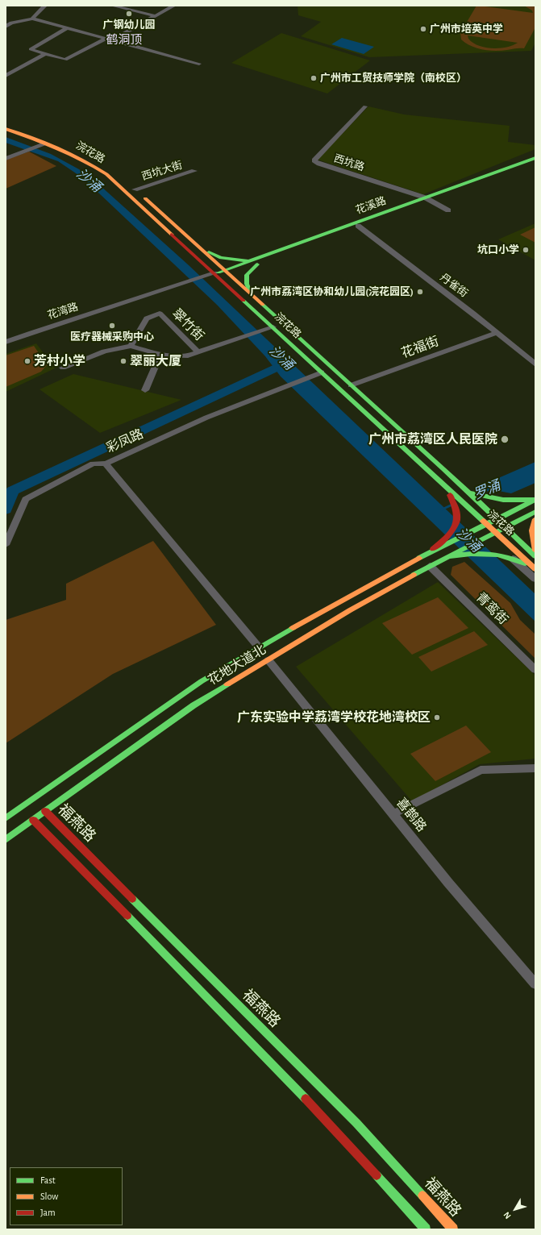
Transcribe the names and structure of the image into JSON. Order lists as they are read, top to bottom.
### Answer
{
  "streets": {
    "main road": [
      "浣花路",
      "花溪路",
      "花地大道北",
      "福燕路"
    ],
    "street": [
      "西坑路",
      "西坑大街",
      "丹雀街",
      "花湾路",
      "翠竹街",
      "花福街",
      "彩凤路",
      "青鸾街",
      "喜鹊路"
    ]
  },
  "crossings": [
    ["浣花路", "西坑大街"],
    ["浣花路", "花溪路"],
    ["浣花路", "花湾路"],
    ["浣花路", "翠竹街"],
    ["浣花路", "花福街"],
    ["浣花路", "彩凤路"],
    ["浣花路", "花地大道北"],
    ["西坑路", "花溪路"],
    ["花溪路", "丹雀街"],
    ["花溪路", "花湾路"],
    ["丹雀街", "花福街"],
    ["彩凤路", "花地大道北"],
    ["青鸾街", "花地大道北"],
    ["花地大道北", "喜鹊路"],
    ["花地大道北", "福燕路"]
  ],
  "districts": ["鹤洞顶"],
  "water": ["沙涌", "罗涌"],
  "places": [
    "广钢幼儿园",
    "广州市培英中学",
    "广州市工贸技师学院（南校区）",
    "坑口小学",
    "广州市荔湾区协和幼儿园(浣花园区)",
    "医疗器械采购中心",
    "芳村小学",
    "翠丽大厦",
    "广州市荔湾区人民医院",
    "广东实验中学荔湾学校花地湾校区"
  ],
  "legend": ["Fast", "Slow", "Jam"],
  "north": "bottom left"
}
